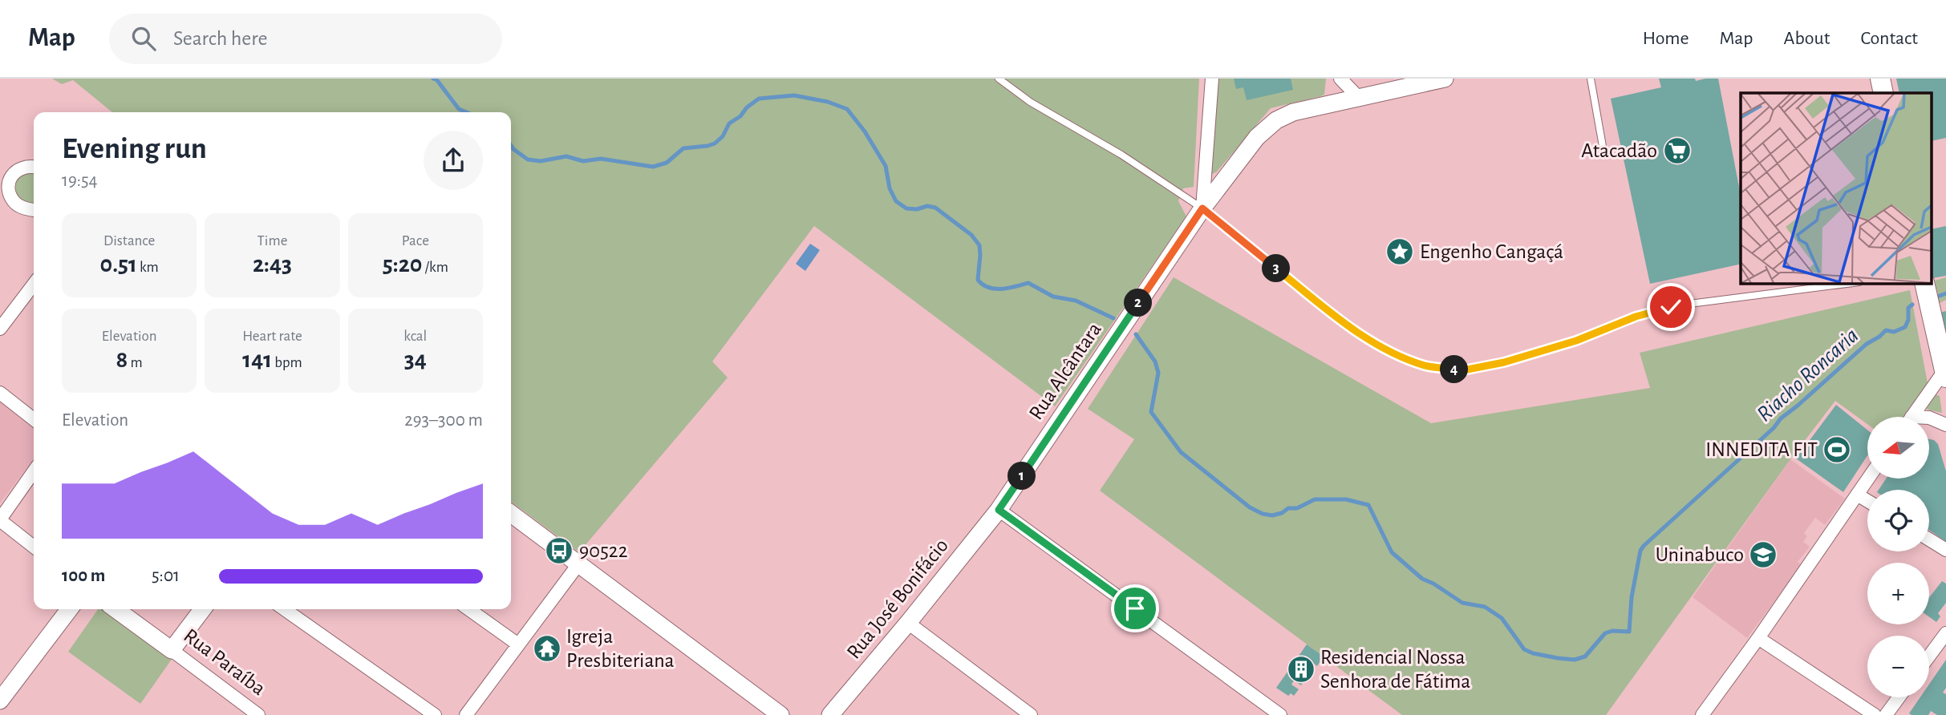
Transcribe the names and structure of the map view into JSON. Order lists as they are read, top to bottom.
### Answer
{
  "streets": {
    "street": ["Rua Alcântara", "Rua José Bonifácio", "Rua Paraíba"]
  },
  "crossings": [
    ["Rua Alcântara", "Rua José Bonifácio"]
  ],
  "water": ["Riacho Roncaria"],
  "places": {
    "supermarket": ["Atacadão"],
    "place": ["Engenho Cangaçá"],
    "sports": ["INNEDITA FIT"],
    "bus stop": ["90522"],
    "school or university": ["Uninabuco"],
    "temple": ["Igreja Presbiteriana"],
    "building": ["Residencial Nossa Senhora de Fátima"]
  },
  "north": "left",
  "page": {
    "header": "Map",
    "search": "Search here",
    "nav": [
      "Home",
      "Map",
      "About",
      "Contact"
    ],
    "heading": ["Evening run", "19:54"],
    "stats": [
      ["Distance", "0.51 km"],
      ["Time", "2:43"],
      ["Pace", "5:20 /km"],
      ["Elevation", "8 m"],
      ["Heart rate", "141 bpm"],
      ["kcal", "34"]
    ],
    "pins": [
      "3",
      "2",
      "4",
      "1"
    ],
    "chart": ["Elevation", "293–300 m"],
    "map_buttons": ["+", "−"],
    "list": [
      {
        "name": "100 m",
        "note": "5:01"
      }
    ]
  }
}
